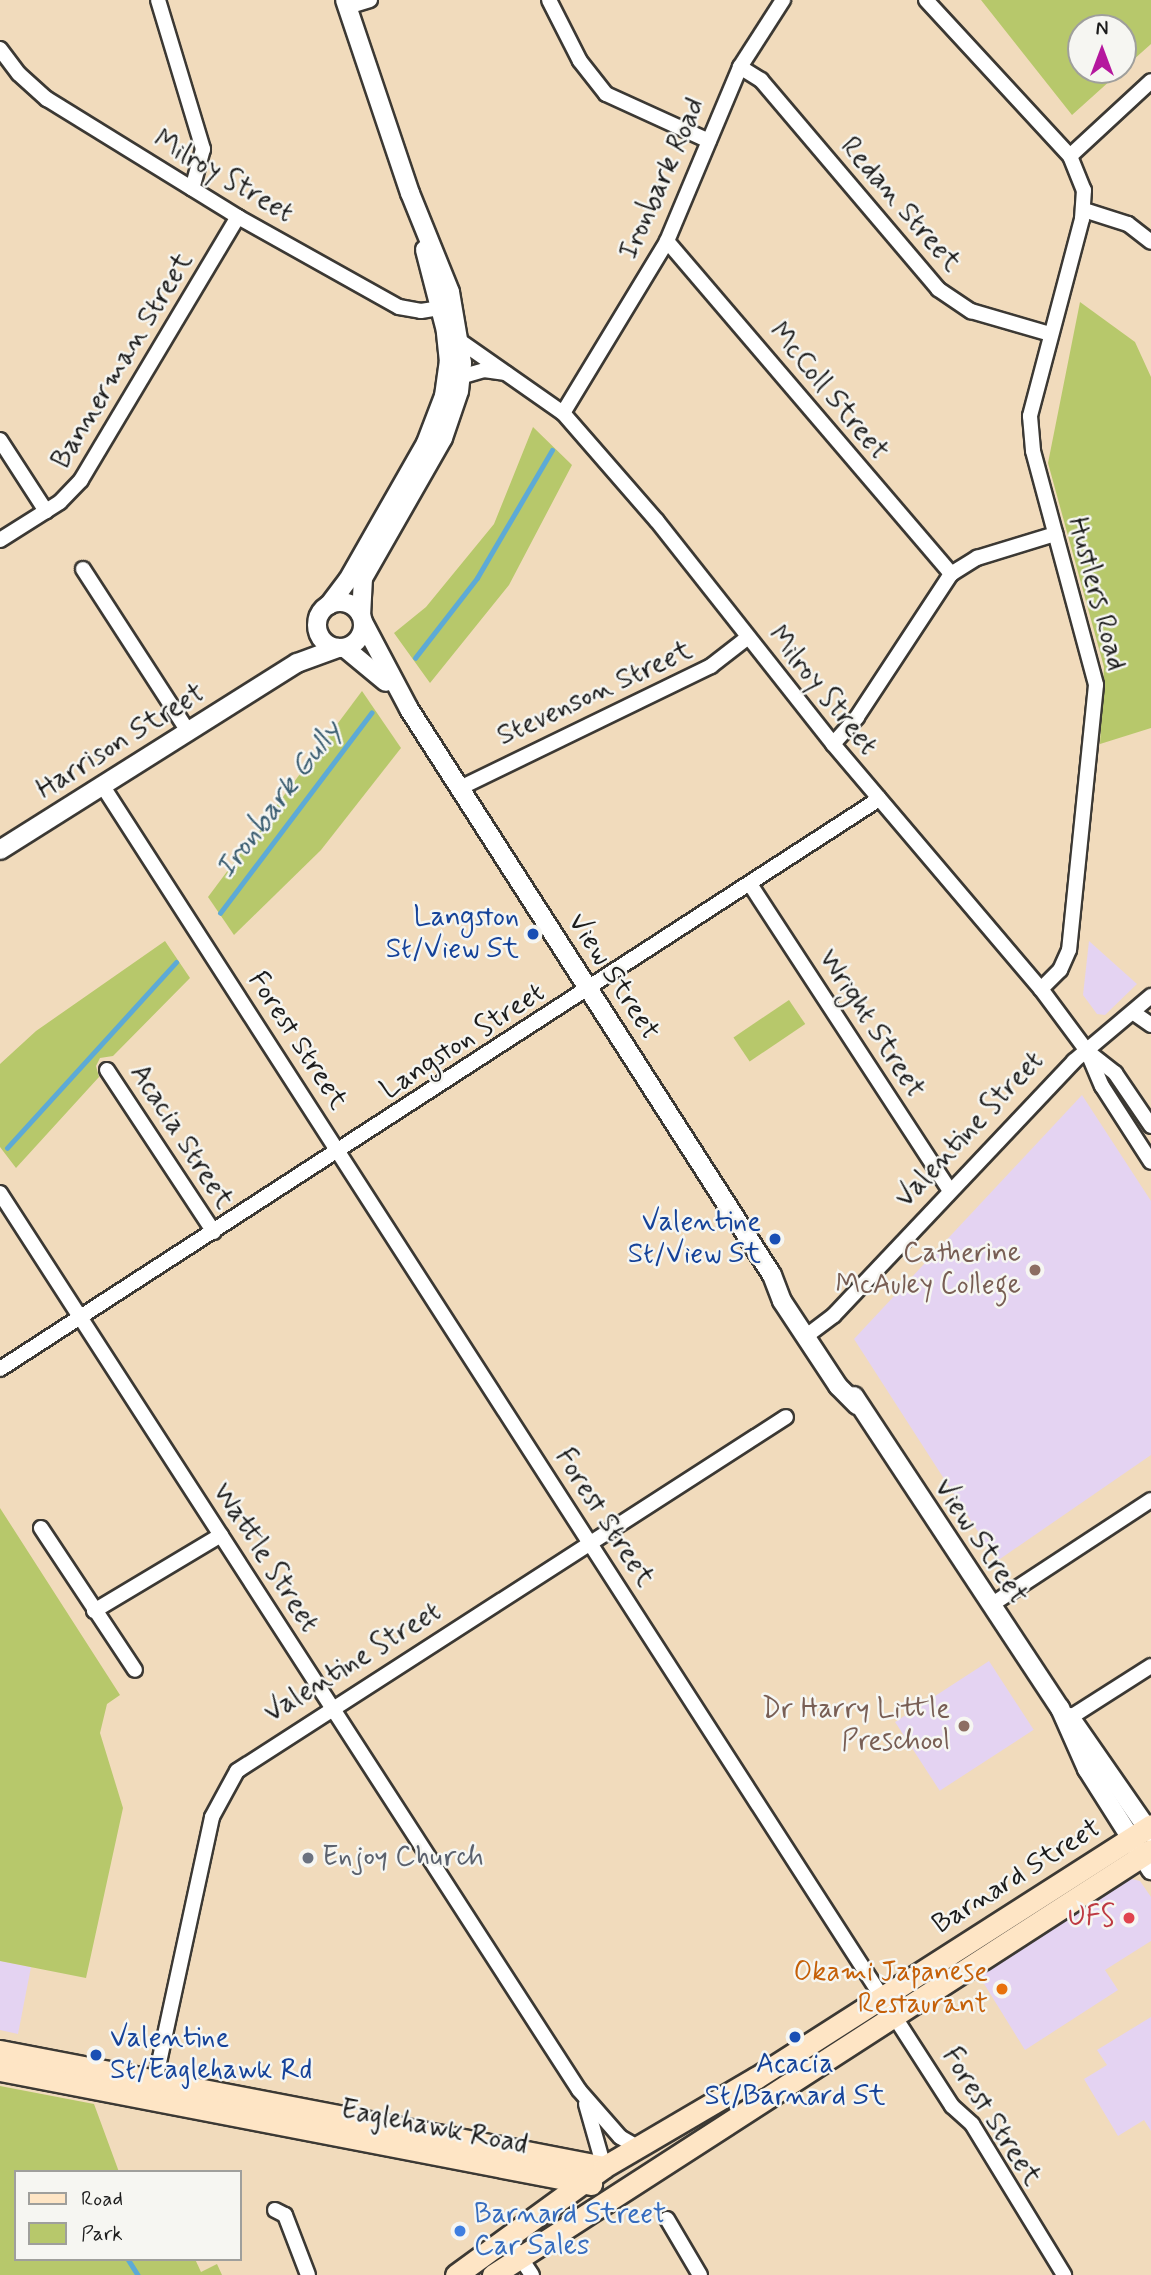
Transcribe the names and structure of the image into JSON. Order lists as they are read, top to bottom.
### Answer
{
  "streets": {
    "main road": ["Barnard Street", "Eaglehawk Road"],
    "street": [
      "Milroy Street",
      "Ironbark Road",
      "Redan Street",
      "Bannerman Street",
      "McColl Street",
      "Hustlers Road",
      "Stevenson Street",
      "Harrison Street",
      "View Street",
      "Wright Street",
      "Forest Street",
      "Langston Street",
      "Valentine Street",
      "Acacia Street",
      "Wattle Street"
    ]
  },
  "crossings": [
    ["Milroy Street", "Ironbark Road"],
    ["Milroy Street", "Bannerman Street"],
    ["Milroy Street", "Hustlers Road"],
    ["Milroy Street", "Stevenson Street"],
    ["Milroy Street", "Langston Street"],
    ["Milroy Street", "Valentine Street"],
    ["Ironbark Road", "Redan Street"],
    ["Ironbark Road", "McColl Street"],
    ["Redan Street", "Hustlers Road"],
    ["Stevenson Street", "View Street"],
    ["Harrison Street", "View Street"],
    ["Harrison Street", "Forest Street"],
    ["View Street", "Langston Street"],
    ["View Street", "Valentine Street"],
    ["View Street", "Barnard Street"],
    ["Wright Street", "Langston Street"],
    ["Wright Street", "Valentine Street"],
    ["Forest Street", "Langston Street"],
    ["Forest Street", "Valentine Street"],
    ["Forest Street", "Barnard Street"],
    ["Langston Street", "Acacia Street"],
    ["Langston Street", "Wattle Street"],
    ["Valentine Street", "Wattle Street"],
    ["Valentine Street", "Eaglehawk Road"],
    ["Wattle Street", "Barnard Street"],
    ["Wattle Street", "Eaglehawk Road"],
    ["Barnard Street", "Eaglehawk Road"]
  ],
  "water": ["Ironbark Gully"],
  "places": [
    "Langston St/View St",
    "Valentine St/View St",
    "Catherine McAuley College",
    "Dr Harry Little Preschool",
    "Enjoy Church",
    "UFS",
    "Okami Japanese Restaurant",
    "Acacia St/Barnard St",
    "Valentine St/Eaglehawk Rd",
    "Barnard Street Car Sales"
  ],
  "legend": ["Road", "Park"],
  "north": "top"
}
